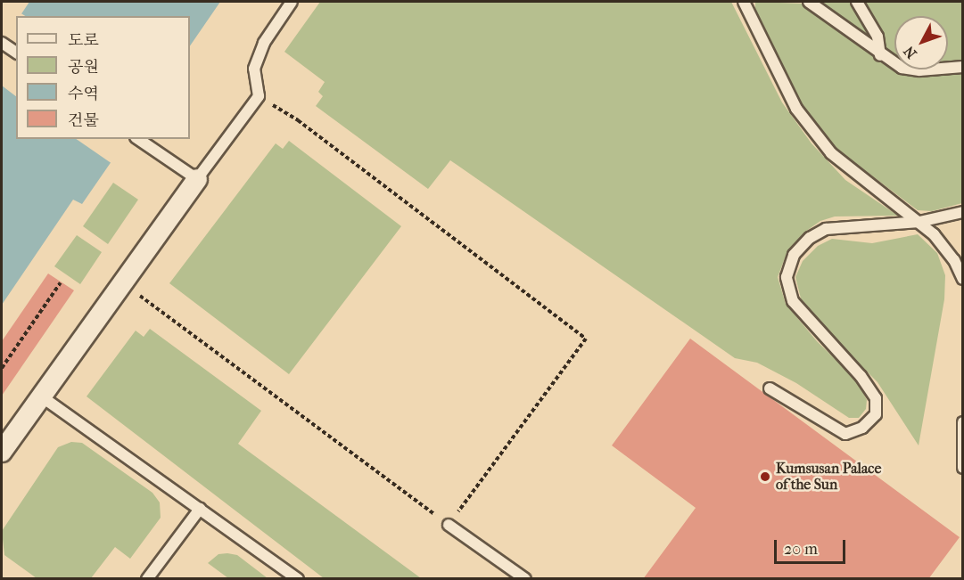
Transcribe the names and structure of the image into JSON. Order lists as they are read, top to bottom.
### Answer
{
  "places": ["Kumsusan Palace of the Sun"],
  "legend": [
    "도로",
    "공원",
    "수역",
    "건물"
  ],
  "scale_bar": "20 m",
  "north": "bottom left"
}
